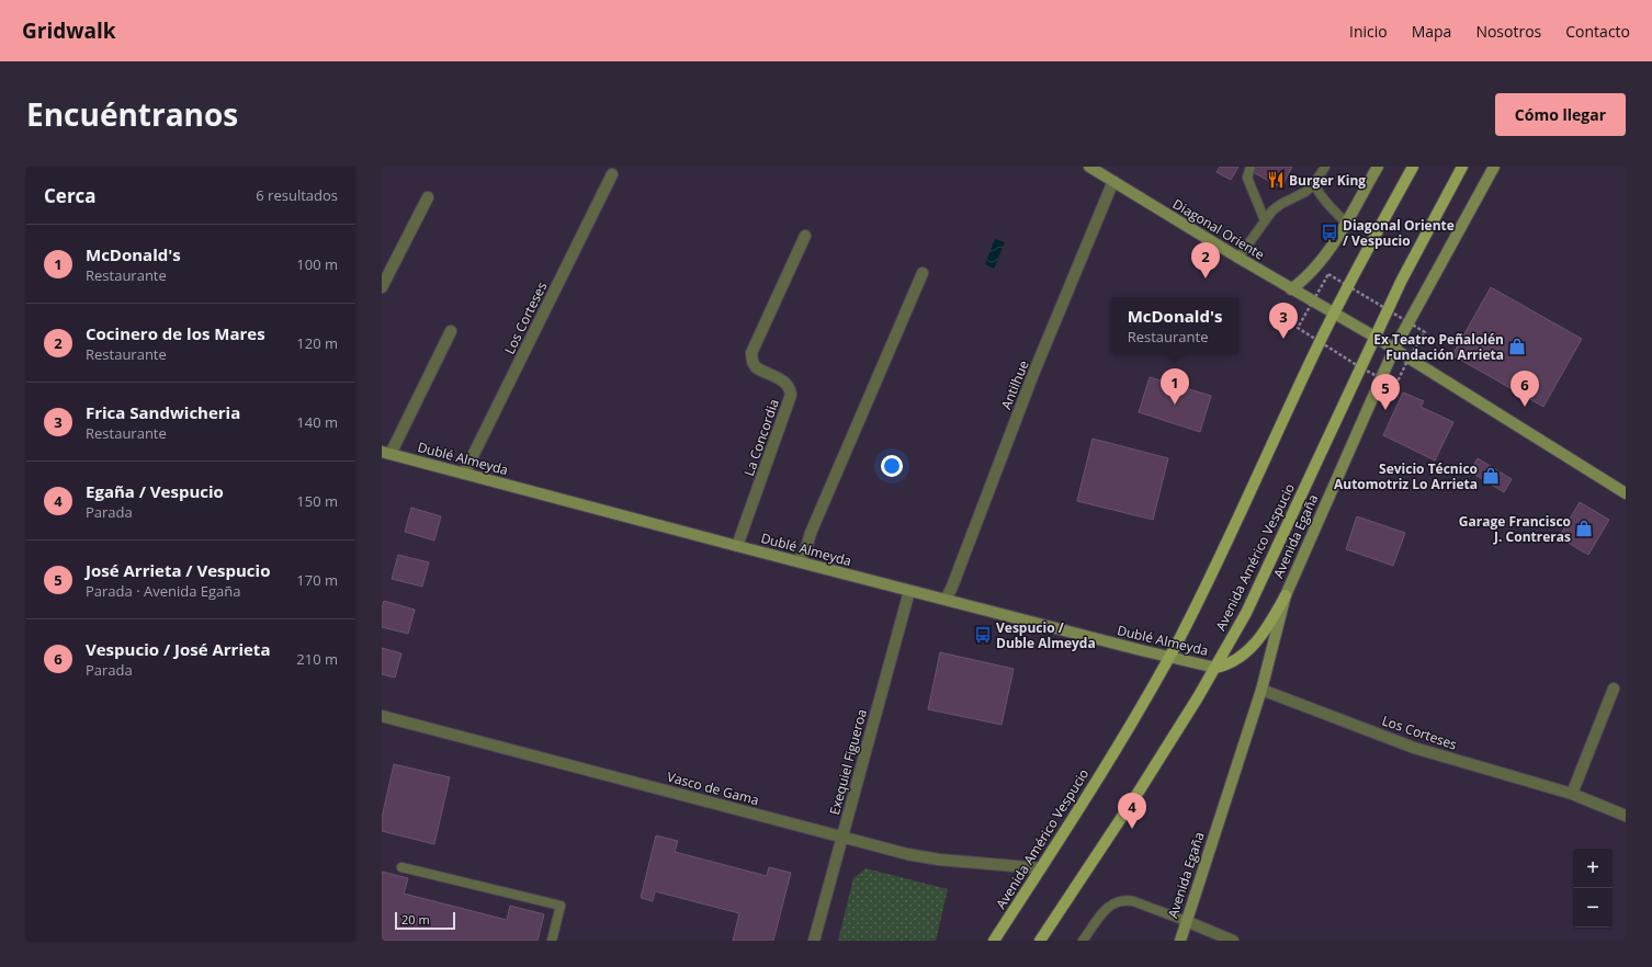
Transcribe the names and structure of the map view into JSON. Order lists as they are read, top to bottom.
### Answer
{
  "streets": {
    "main road": [
      "Diagonal Oriente",
      "Dublé Almeyda",
      "Avenida Egaña",
      "Avenida Américo Vespucio"
    ],
    "street": [
      "Los Corteses",
      "Antilhue",
      "La Concordia",
      "Exequiel Figueroa",
      "Vasco de Gama"
    ]
  },
  "crossings": [
    ["Diagonal Oriente", "Antilhue"],
    ["Diagonal Oriente", "Avenida Egaña"],
    ["Diagonal Oriente", "Avenida Américo Vespucio"],
    ["Los Corteses", "Dublé Almeyda"],
    ["Los Corteses", "Avenida Egaña"],
    ["Antilhue", "Dublé Almeyda"],
    ["La Concordia", "Dublé Almeyda"],
    ["Dublé Almeyda", "Avenida Américo Vespucio"],
    ["Dublé Almeyda", "Exequiel Figueroa"],
    ["Avenida Américo Vespucio", "Vasco de Gama"],
    ["Exequiel Figueroa", "Vasco de Gama"]
  ],
  "places": {
    "restaurant": ["Burger King"],
    "bus stop": ["Diagonal Oriente / Vespucio", "Vespucio / Duble Almeyda"],
    "shop": ["Ex Teatro Peñalolén Fundación Arrieta", "Sevicio Técnico Automotriz Lo Arrieta", "Garage Francisco J. Contreras"]
  },
  "scale_bar": "20 m",
  "page": {
    "header": "Gridwalk",
    "nav": [
      "Inicio",
      "Mapa",
      "Nosotros",
      "Contacto"
    ],
    "title": "Encuéntranos",
    "buttons": "Cómo llegar",
    "heading": ["Cerca", "6 resultados"],
    "list": [
      {
        "mark": "1",
        "name": "McDonald's",
        "note": "Restaurante",
        "value": "100 m"
      },
      {
        "mark": "2",
        "name": "Cocinero de los Mares",
        "note": "Restaurante",
        "value": "120 m"
      },
      {
        "mark": "3",
        "name": "Frica Sandwicheria",
        "note": "Restaurante",
        "value": "140 m"
      },
      {
        "mark": "4",
        "name": "Egaña / Vespucio",
        "note": "Parada",
        "value": "150 m"
      },
      {
        "mark": "5",
        "name": "José Arrieta / Vespucio",
        "note": "Parada · Avenida Egaña",
        "value": "170 m"
      },
      {
        "mark": "6",
        "name": "Vespucio / José Arrieta",
        "note": "Parada",
        "value": "210 m"
      }
    ],
    "pins": [
      "2",
      "3",
      "1",
      "6",
      "5",
      "4"
    ],
    "popup": ["McDonald's", "Restaurante"],
    "map_buttons": ["+", "−"],
    "scale": "20 m"
  }
}
